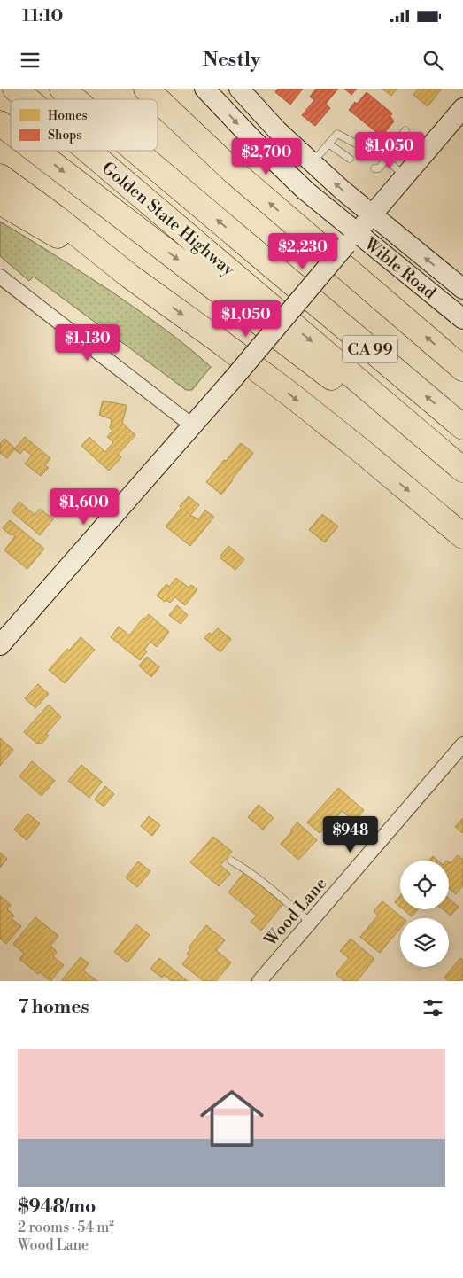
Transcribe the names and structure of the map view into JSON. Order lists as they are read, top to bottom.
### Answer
{
  "streets": {
    "highway": ["Golden State Highway", "CA 99"],
    "street": ["Wible Road", "Wood Lane"]
  },
  "legend": ["Homes", "Shops"],
  "page": {
    "status": "11:10",
    "header": "Nestly",
    "price": [
      "$1,050",
      "$2,700",
      "$2,230",
      "$1,050",
      "$1,130",
      "$1,600",
      "$948"
    ],
    "heading": "7 homes",
    "list": [
      {
        "name": "$948/mo",
        "note": "2 rooms · 54 m² · Wood Lane"
      }
    ]
  }
}
